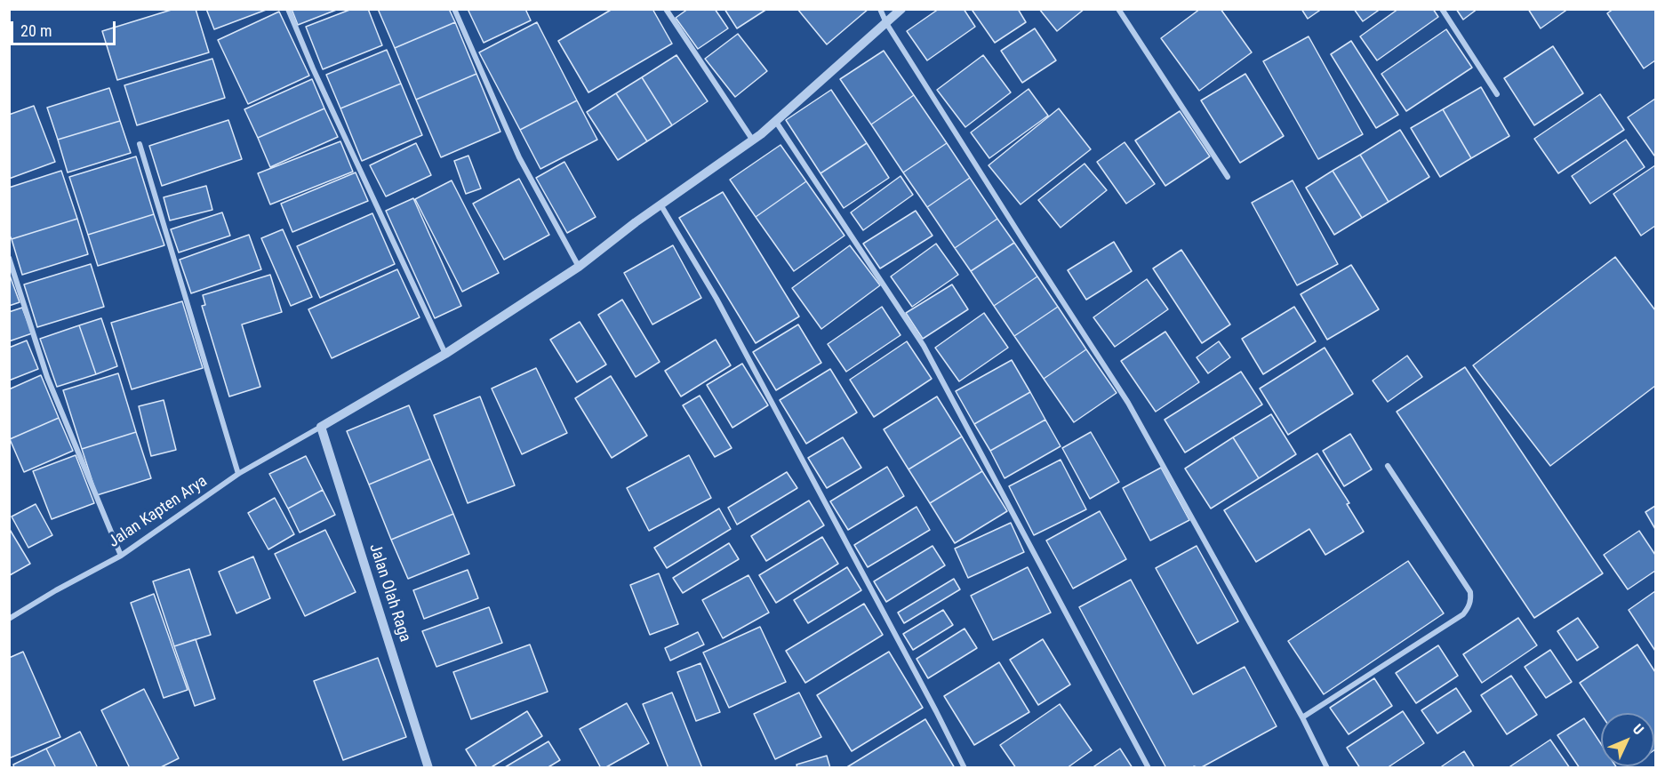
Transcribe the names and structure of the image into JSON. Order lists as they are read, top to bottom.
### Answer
{
  "streets": {
    "street": ["Jalan Kapten Arya", "Jalan Olah Raga"]
  },
  "crossings": [
    ["Jalan Kapten Arya", "Jalan Olah Raga"]
  ],
  "scale_bar": "20 m",
  "north": "top right"
}
